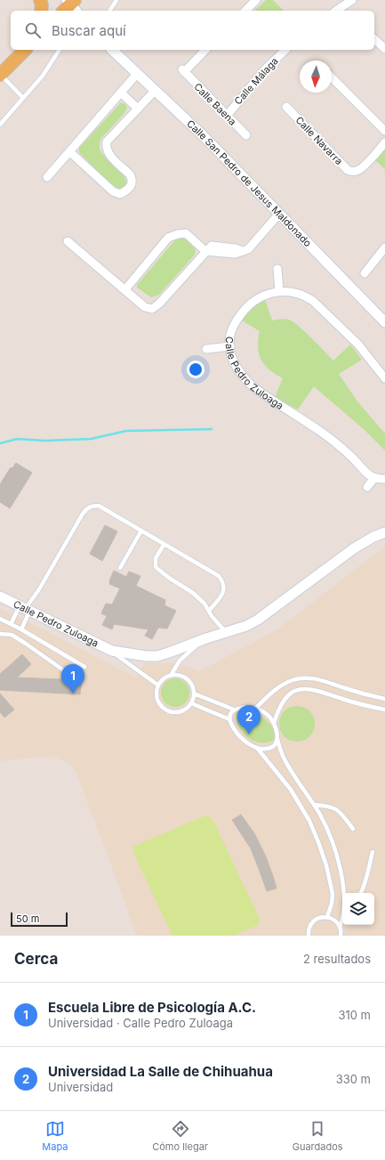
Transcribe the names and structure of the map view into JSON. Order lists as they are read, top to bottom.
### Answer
{
  "streets": {
    "street": [
      "Calle Málaga",
      "Calle Baena",
      "Calle Navarra",
      "Calle San Pedro de Jesus Maldonado",
      "Calle Pedro Zuloaga"
    ]
  },
  "crossings": [
    ["Calle Málaga", "Calle Baena"]
  ],
  "scale_bar": "50 m",
  "north": "bottom",
  "page": {
    "search": "Buscar aquí",
    "pins": ["1", "2"],
    "scale": "50 m",
    "heading": ["Cerca", "2 resultados"],
    "list": [
      {
        "mark": "1",
        "name": "Escuela Libre de Psicología A.C.",
        "note": "Universidad · Calle Pedro Zuloaga",
        "value": "310 m"
      },
      {
        "mark": "2",
        "name": "Universidad La Salle de Chihuahua",
        "note": "Universidad",
        "value": "330 m"
      }
    ],
    "nav": ["Mapa", "Cómo llegar", "Guardados"]
  }
}
